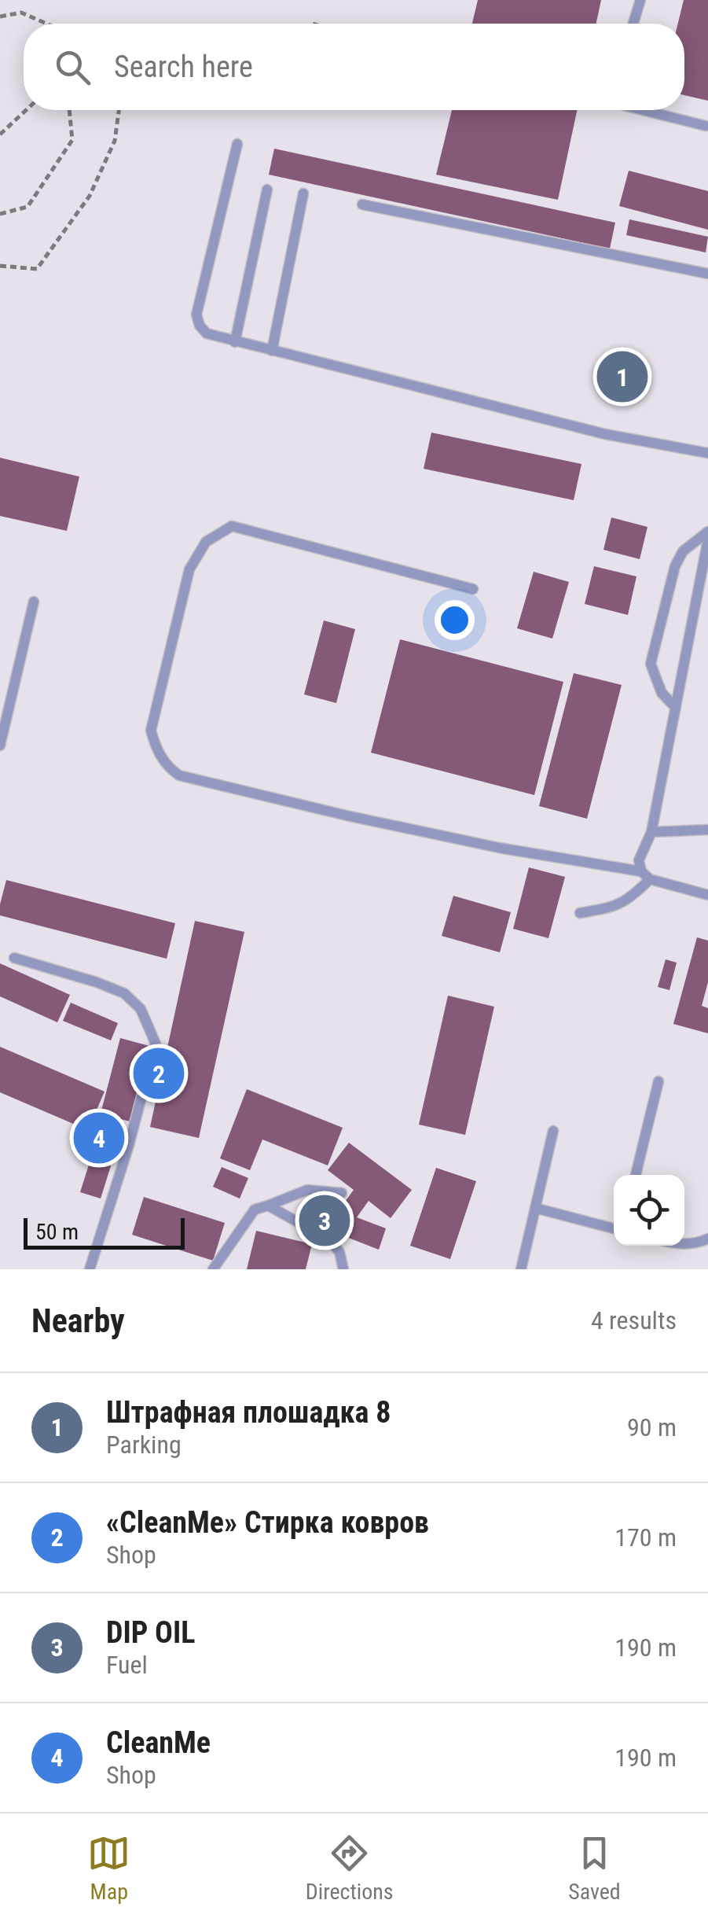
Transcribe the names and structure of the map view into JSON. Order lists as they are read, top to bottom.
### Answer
{
  "scale_bar": "50 m",
  "page": {
    "search": "Search here",
    "pins": [
      "1",
      "2",
      "4",
      "3"
    ],
    "scale": "50 m",
    "heading": ["Nearby", "4 results"],
    "list": [
      {
        "mark": "1",
        "name": "Штрафная плошадка 8",
        "note": "Parking",
        "value": "90 m"
      },
      {
        "mark": "2",
        "name": "«CleanMe» Стирка ковров",
        "note": "Shop",
        "value": "170 m"
      },
      {
        "mark": "3",
        "name": "DIP OIL",
        "note": "Fuel",
        "value": "190 m"
      },
      {
        "mark": "4",
        "name": "CleanMe",
        "note": "Shop",
        "value": "190 m"
      }
    ],
    "nav": ["Map", "Directions", "Saved"]
  }
}
